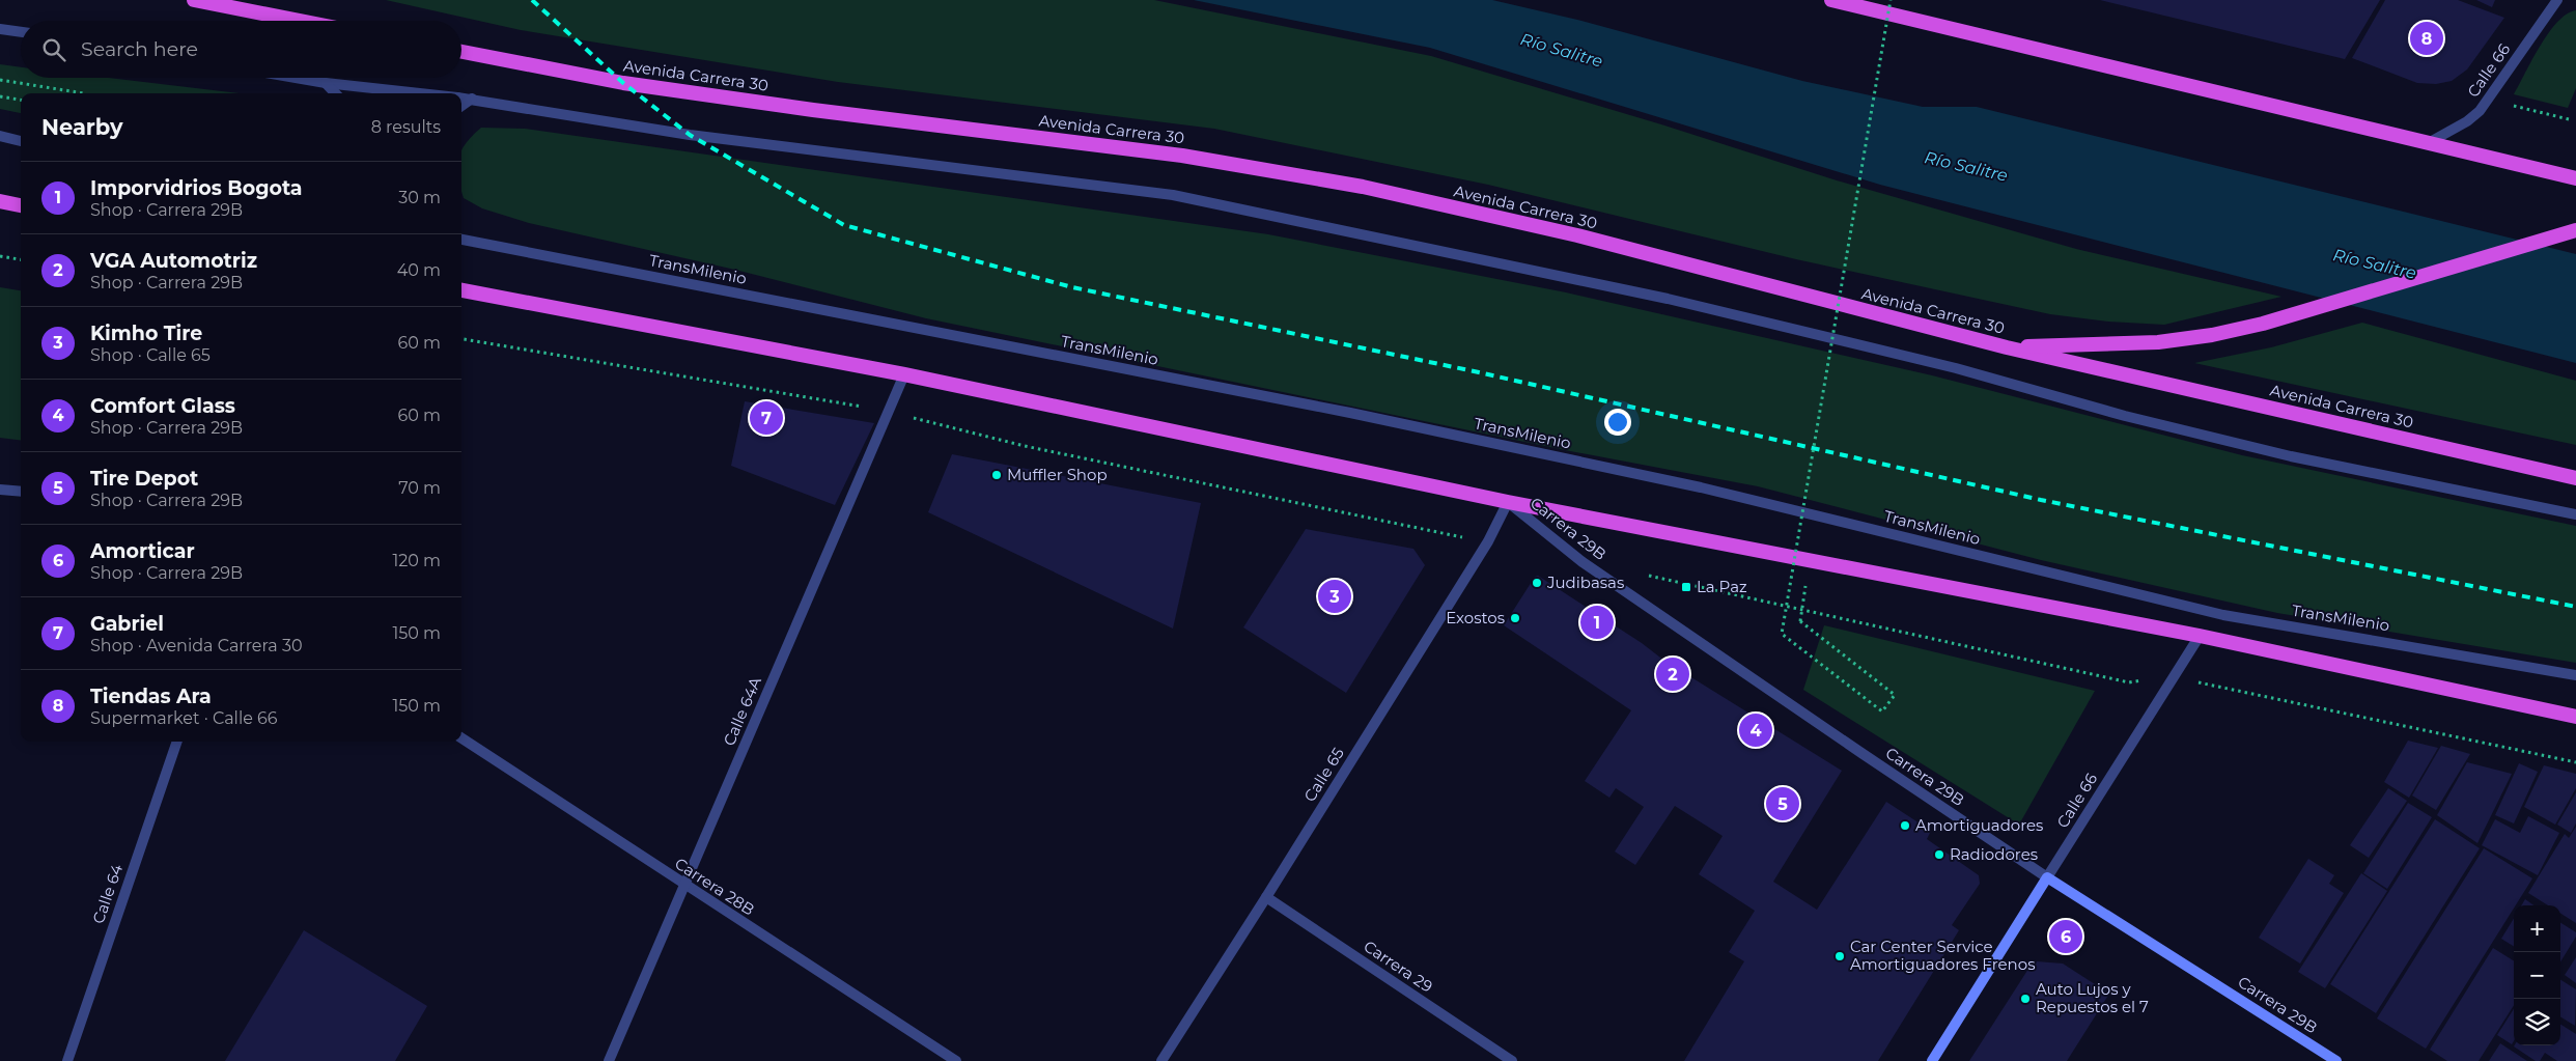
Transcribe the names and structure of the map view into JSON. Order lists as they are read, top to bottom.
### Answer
{
  "streets": {
    "highway": ["Avenida Carrera 30"],
    "main road": ["Calle 66", "Carrera 29B"],
    "street": [
      "TransMilenio",
      "Calle 64A",
      "Calle 65",
      "Carrera 28B",
      "Calle 64",
      "Carrera 29"
    ]
  },
  "crossings": [
    ["Calle 66", "Carrera 29B"],
    ["Carrera 29B", "Calle 65"],
    ["Calle 64A", "Carrera 28B"],
    ["Calle 65", "Carrera 29"]
  ],
  "water": ["Río Salitre"],
  "places": {
    "other": [
      "Muffler Shop",
      "Judibasas",
      "Exostos",
      "Amortiguadores",
      "Radiodores",
      "Car Center Service Amortiguadores Frenos",
      "Auto Lujos y Repuestos el 7"
    ],
    "transit": ["La Paz"]
  },
  "page": {
    "pins": [
      "8",
      "7",
      "3",
      "1",
      "2",
      "4",
      "5",
      "6"
    ],
    "search": "Search here",
    "heading": ["Nearby", "8 results"],
    "list": [
      {
        "mark": "1",
        "name": "Imporvidrios Bogota",
        "note": "Shop · Carrera 29B",
        "value": "30 m"
      },
      {
        "mark": "2",
        "name": "VGA Automotriz",
        "note": "Shop · Carrera 29B",
        "value": "40 m"
      },
      {
        "mark": "3",
        "name": "Kimho Tire",
        "note": "Shop · Calle 65",
        "value": "60 m"
      },
      {
        "mark": "4",
        "name": "Comfort Glass",
        "note": "Shop · Carrera 29B",
        "value": "60 m"
      },
      {
        "mark": "5",
        "name": "Tire Depot",
        "note": "Shop · Carrera 29B",
        "value": "70 m"
      },
      {
        "mark": "6",
        "name": "Amorticar",
        "note": "Shop · Carrera 29B",
        "value": "120 m"
      },
      {
        "mark": "7",
        "name": "Gabriel",
        "note": "Shop · Avenida Carrera 30",
        "value": "150 m"
      },
      {
        "mark": "8",
        "name": "Tiendas Ara",
        "note": "Supermarket · Calle 66",
        "value": "150 m"
      }
    ],
    "map_buttons": ["+", "−"]
  }
}
